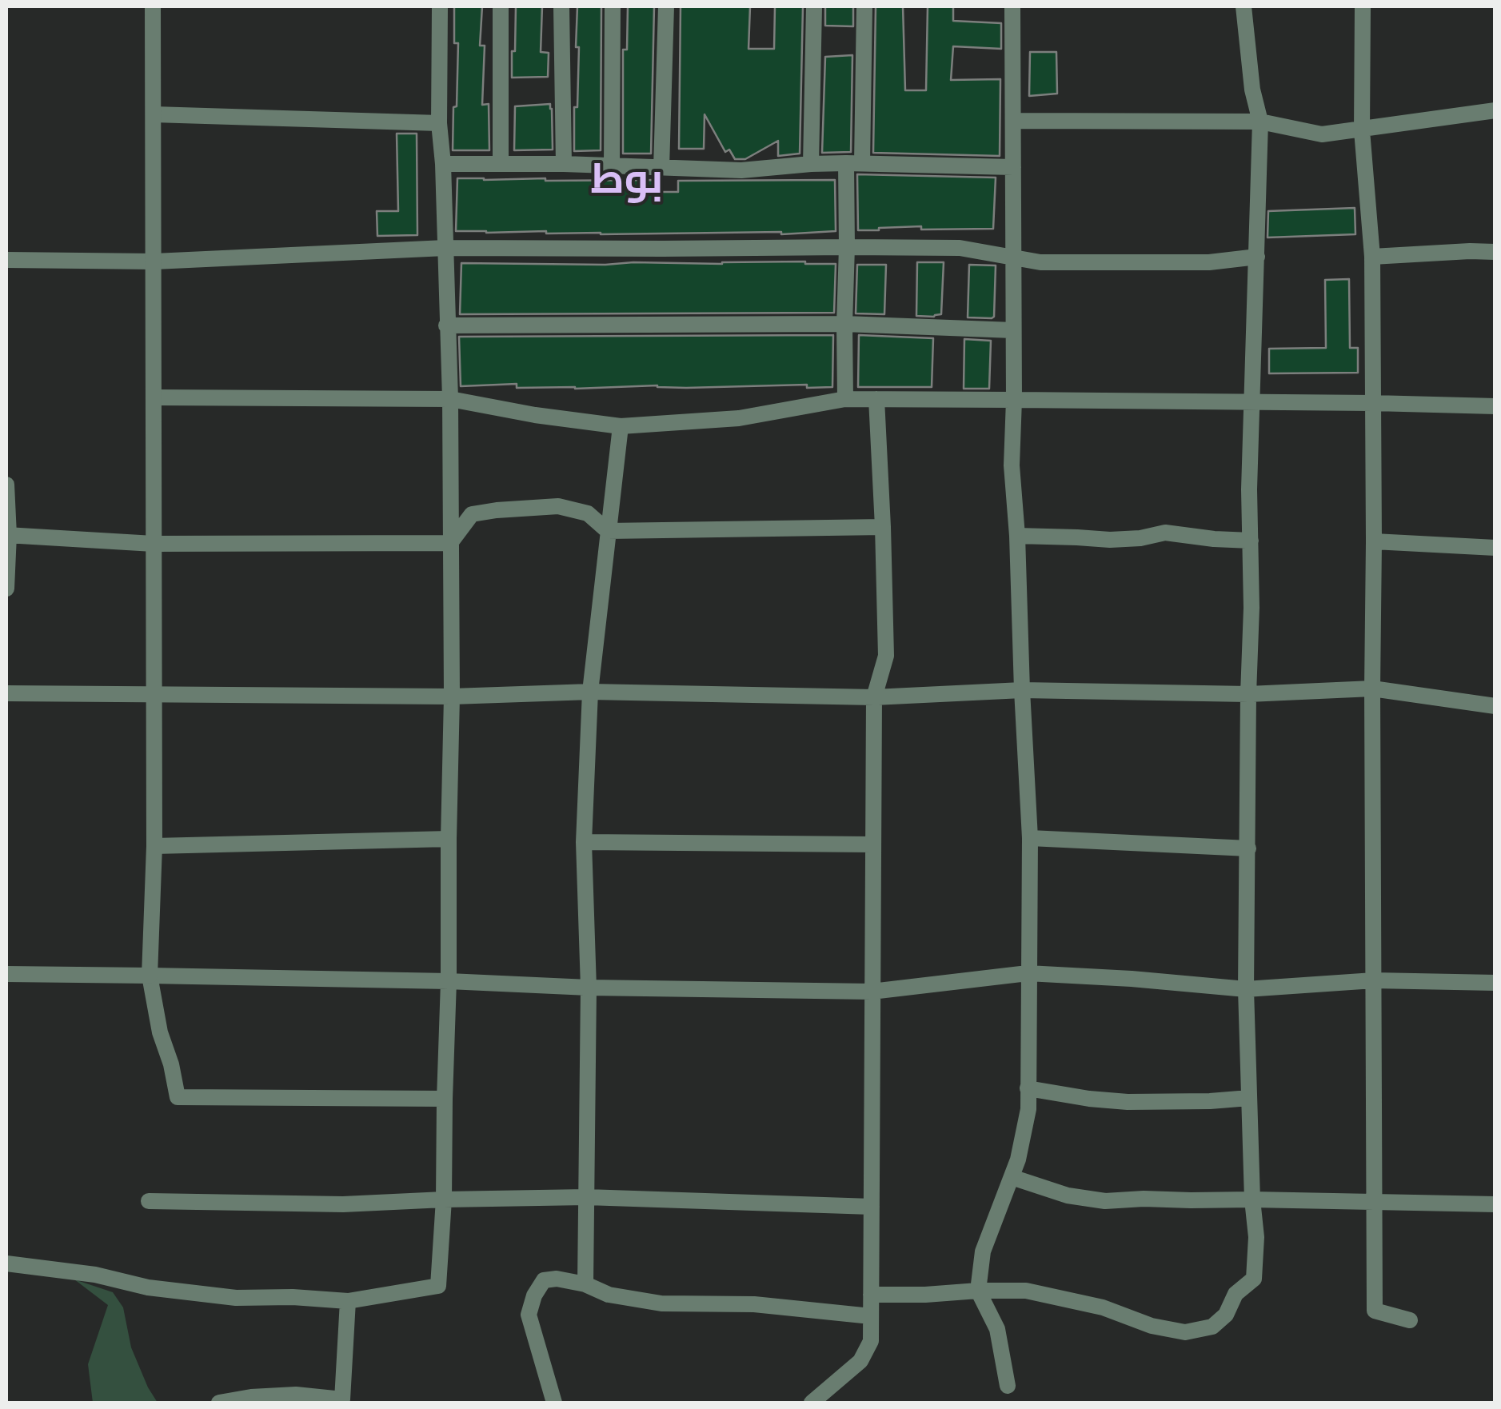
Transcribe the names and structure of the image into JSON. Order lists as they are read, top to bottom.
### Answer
{
  "districts": ["بوط"]
}
